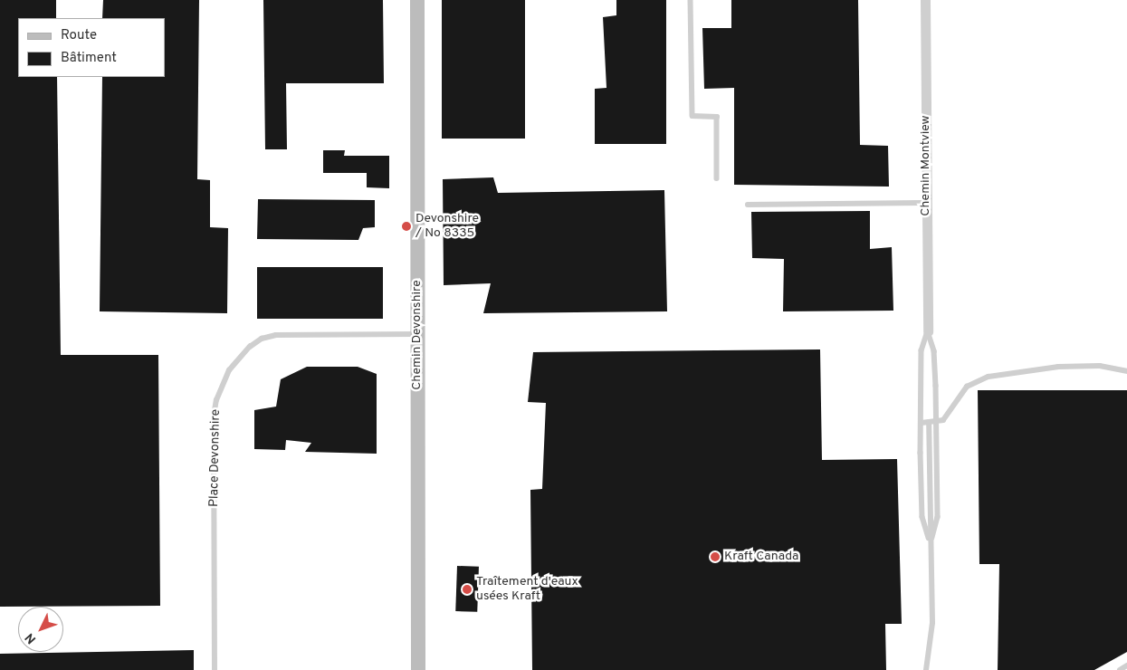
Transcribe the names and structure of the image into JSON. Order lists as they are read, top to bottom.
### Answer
{
  "streets": {
    "street": ["Chemin Montview", "Chemin Devonshire"],
    "lane": ["Place Devonshire"]
  },
  "crossings": [
    ["Chemin Devonshire", "Place Devonshire"]
  ],
  "places": ["Devonshire / No 8335", "Kraft Canada", "Traîtement d'eaux usées Kraft"],
  "legend": ["Route", "Bâtiment"],
  "north": "bottom left"
}
